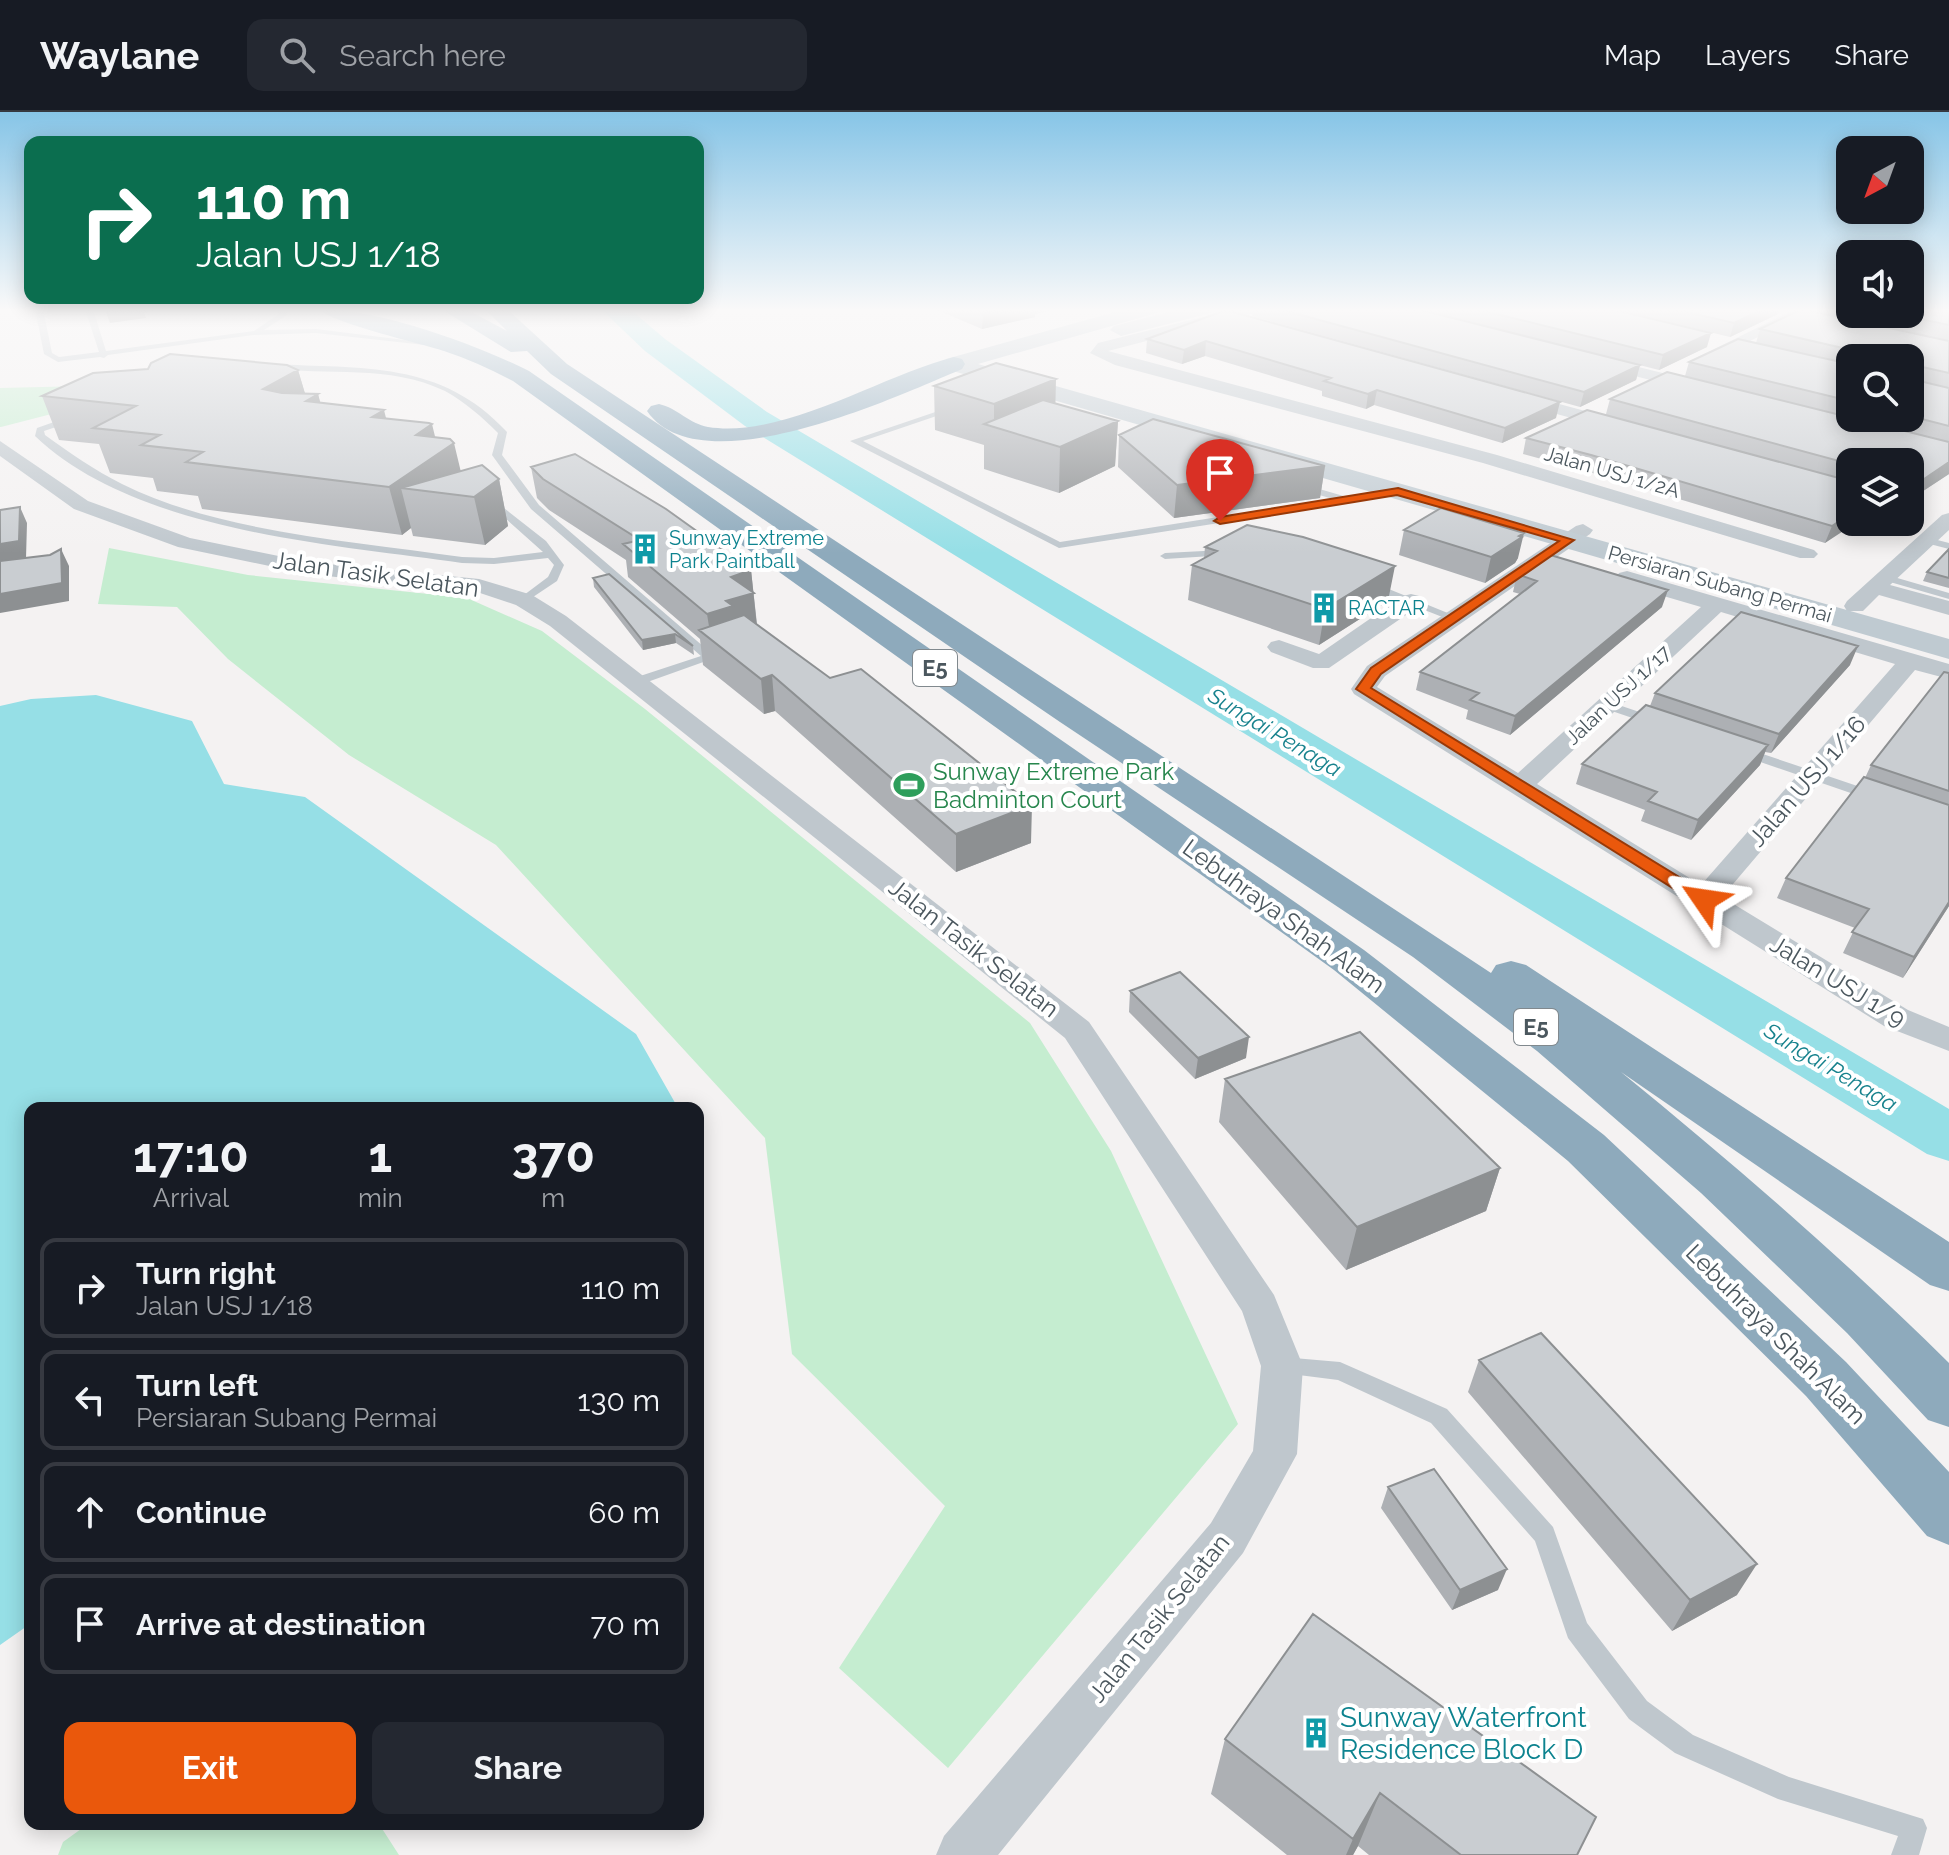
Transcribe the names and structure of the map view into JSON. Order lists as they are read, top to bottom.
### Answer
{
  "streets": {
    "highway": ["E5", "Lebuhraya Shah Alam"],
    "main road": ["Persiaran Subang Permai"],
    "street": [
      "Jalan USJ 1/2A",
      "Jalan Tasik Selatan",
      "Jalan USJ 1/17",
      "Jalan USJ 1/16",
      "Jalan USJ 1/9"
    ]
  },
  "crossings": [
    ["Jalan USJ 1/17", "Jalan USJ 1/9"],
    ["Jalan USJ 1/16", "Jalan USJ 1/9"]
  ],
  "water": ["Sungai Penaga"],
  "places": {
    "building": ["Sunway Extreme Park Paintball", "RACTAR", "Sunway Waterfront Residence Block D"],
    "sports": ["Sunway Extreme Park Badminton Court"]
  },
  "north": "bottom left",
  "page": {
    "header": "Waylane",
    "search": "Search here",
    "nav": ["Map", "Layers", "Share"],
    "turn": ["110 m", "Jalan USJ 1/18"],
    "eta": [
      "17:10",
      "Arrival",
      "1",
      "min",
      "370",
      "m"
    ],
    "list": [
      {
        "name": "Turn right",
        "note": "Jalan USJ 1/18",
        "value": "110 m"
      },
      {
        "name": "Turn left",
        "note": "Persiaran Subang Permai",
        "value": "130 m"
      },
      {
        "name": "Continue",
        "value": "60 m"
      },
      {
        "name": "Arrive at destination",
        "value": "70 m"
      }
    ],
    "buttons": ["Exit", "Share"]
  }
}
